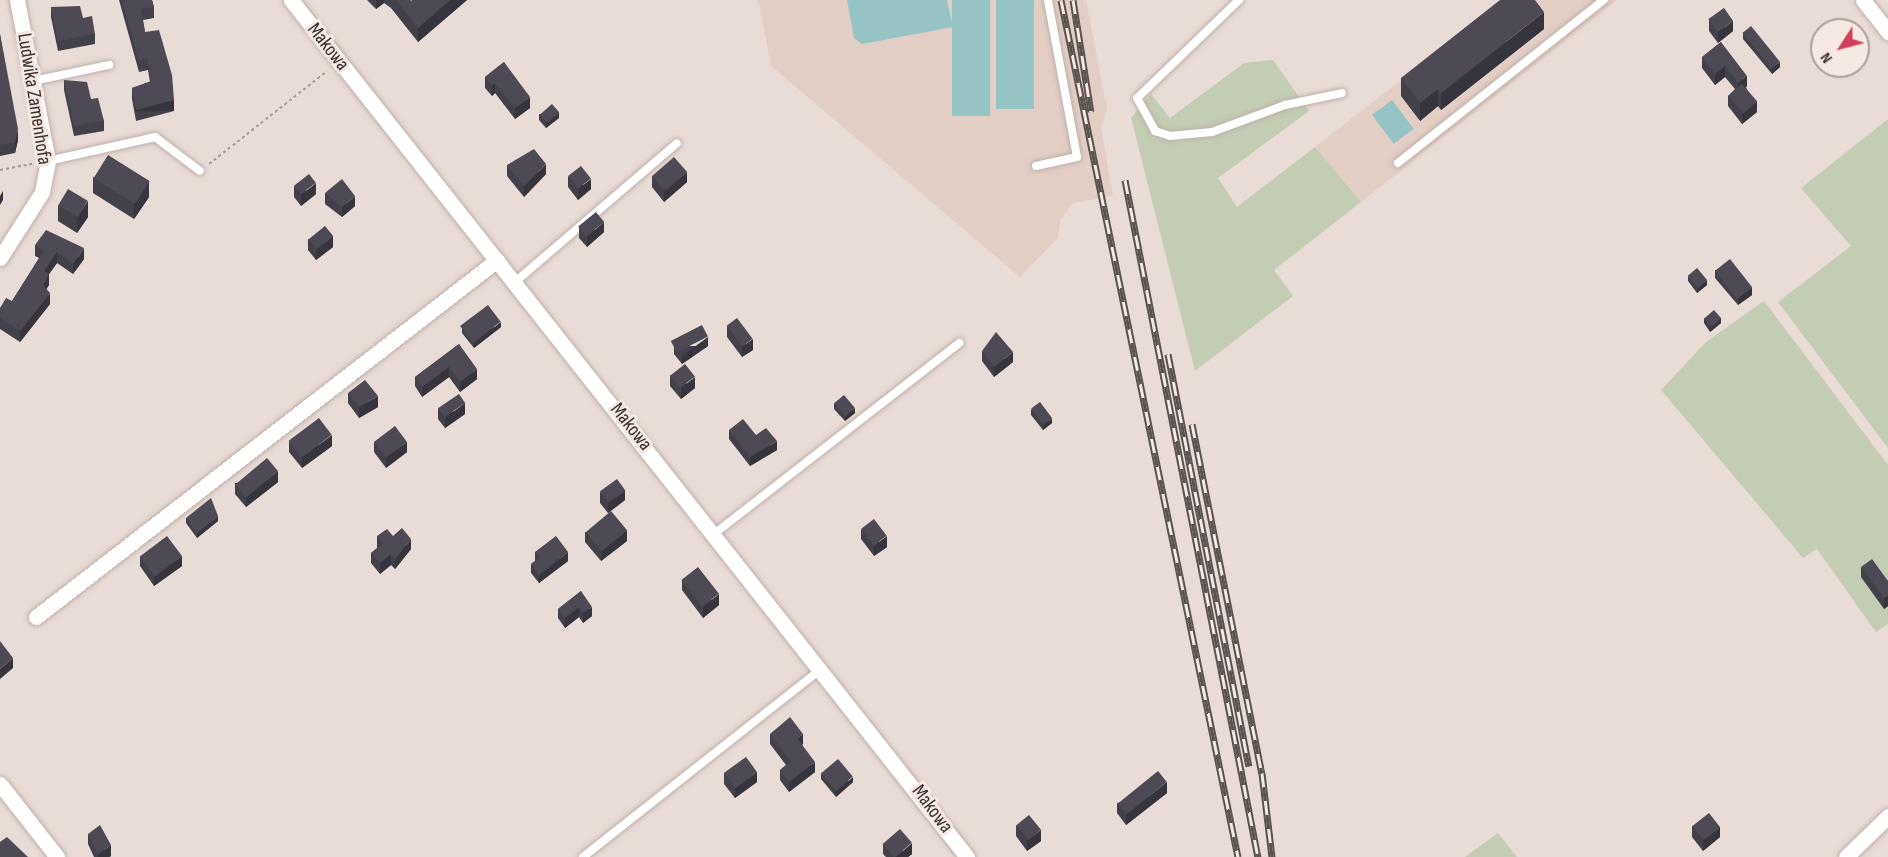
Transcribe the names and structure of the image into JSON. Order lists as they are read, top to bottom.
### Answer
{
  "streets": {
    "street": ["Makowa", "Ludwika Zamenhofa"]
  },
  "north": "bottom left"
}
